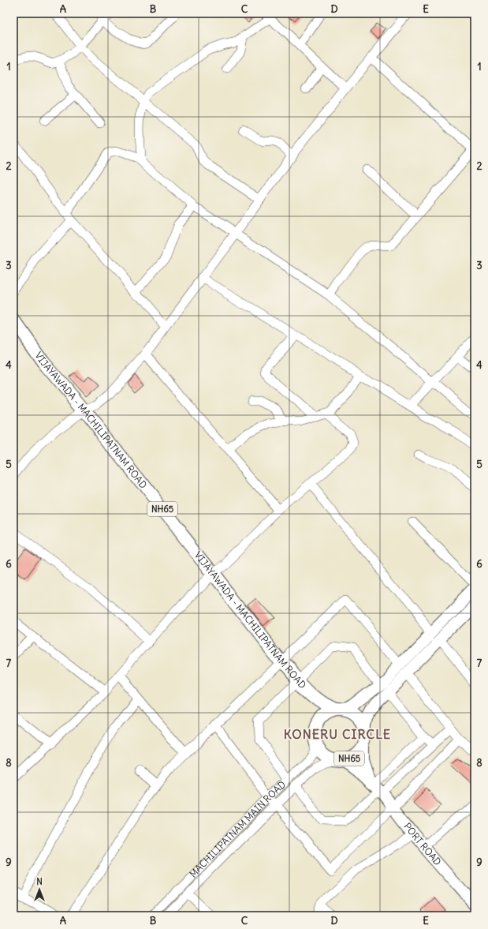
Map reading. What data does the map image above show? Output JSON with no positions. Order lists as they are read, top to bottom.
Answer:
{
  "streets": {
    "highway": ["VIJAYAWADA - MACHILIPATNAM ROAD", "NH65"],
    "main road": ["PORT ROAD"],
    "street": ["MACHILIPATNAM MAIN ROAD"]
  },
  "crossings": [
    ["VIJAYAWADA - MACHILIPATNAM ROAD", "NH65"],
    ["VIJAYAWADA - MACHILIPATNAM ROAD", "MACHILIPATNAM MAIN ROAD"],
    ["VIJAYAWADA - MACHILIPATNAM ROAD", "PORT ROAD"],
    ["NH65", "MACHILIPATNAM MAIN ROAD"],
    ["NH65", "PORT ROAD"],
    ["MACHILIPATNAM MAIN ROAD", "PORT ROAD"]
  ],
  "districts": ["KONERU CIRCLE"],
  "north": "top",
  "grid": {
    "columns": [
      "A",
      "B",
      "C",
      "D",
      "E"
    ],
    "rows": [
      "1",
      "2",
      "3",
      "4",
      "5",
      "6",
      "7",
      "8",
      "9"
    ]
  }
}
